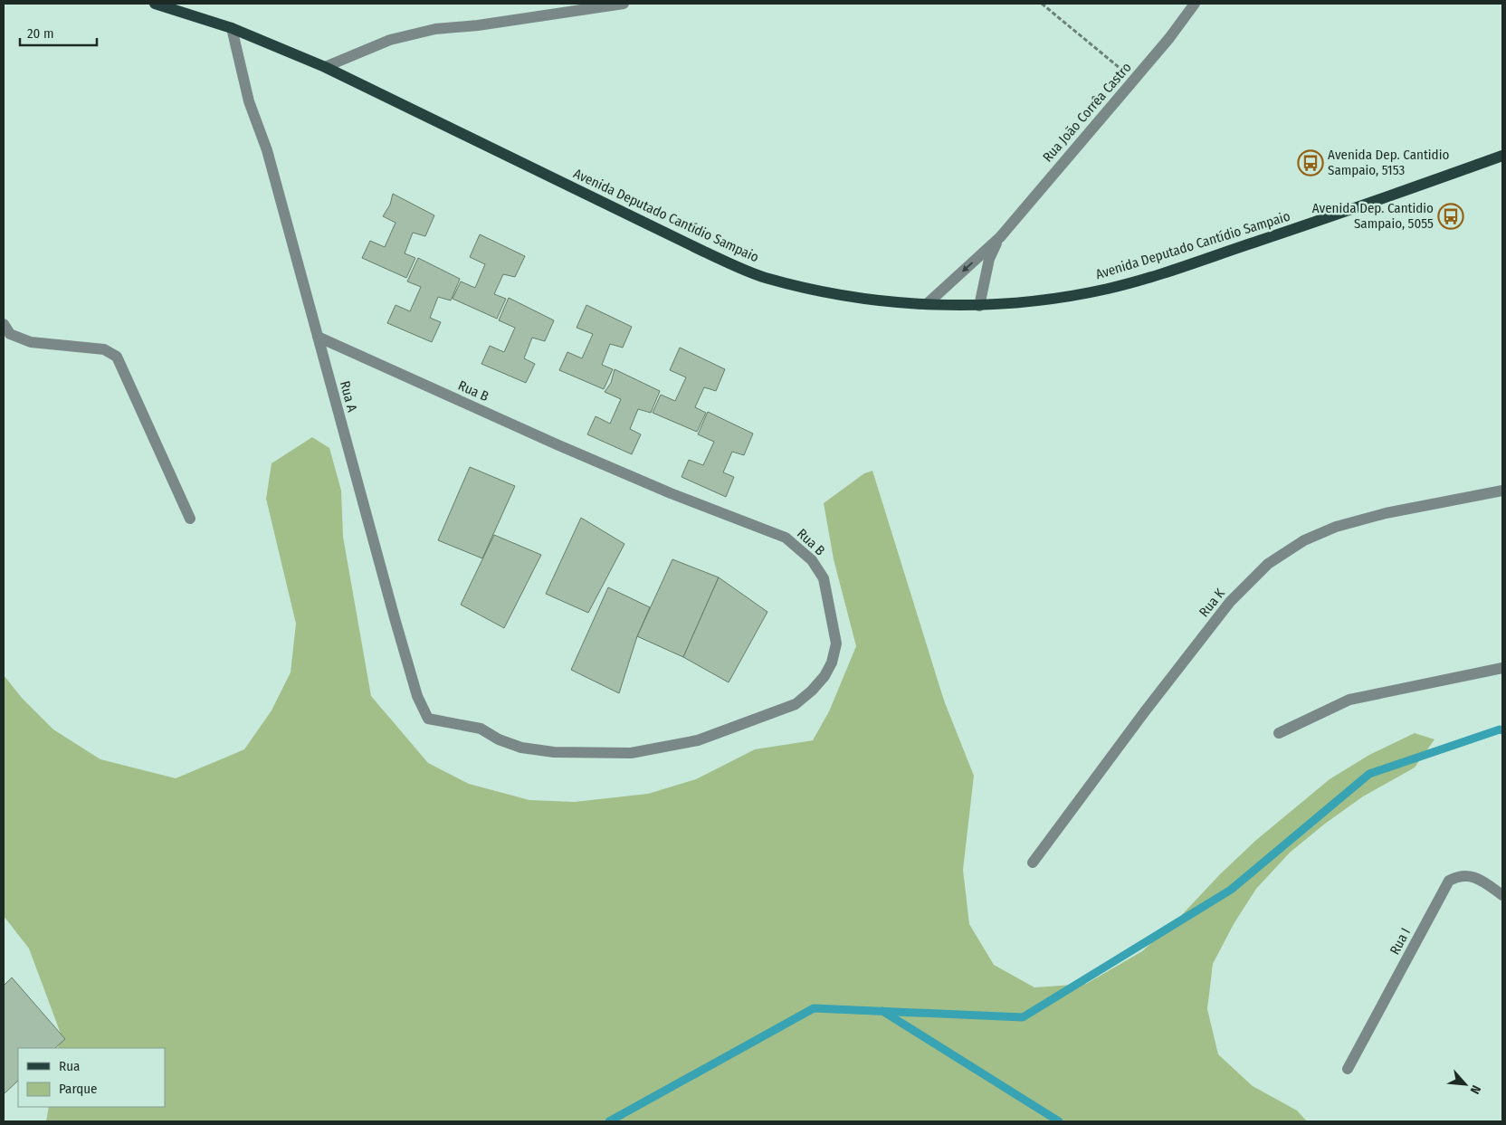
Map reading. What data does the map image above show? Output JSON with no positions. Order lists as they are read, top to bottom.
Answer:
{
  "streets": {
    "main road": ["Avenida Deputado Cantídio Sampaio"],
    "street": [
      "Rua João Corrêa Castro",
      "Rua B",
      "Rua A",
      "Rua K",
      "Rua I"
    ]
  },
  "crossings": [
    ["Rua João Corrêa Castro", "Avenida Deputado Cantídio Sampaio"],
    ["Avenida Deputado Cantídio Sampaio", "Rua A"],
    ["Rua B", "Rua A"]
  ],
  "places": {
    "bus stop": ["Avenida Dep. Cantidio Sampaio, 5153", "Avenida Dep. Cantidio Sampaio, 5055"]
  },
  "legend": ["Rua", "Parque"],
  "scale_bar": "20 m",
  "north": "bottom right"
}
